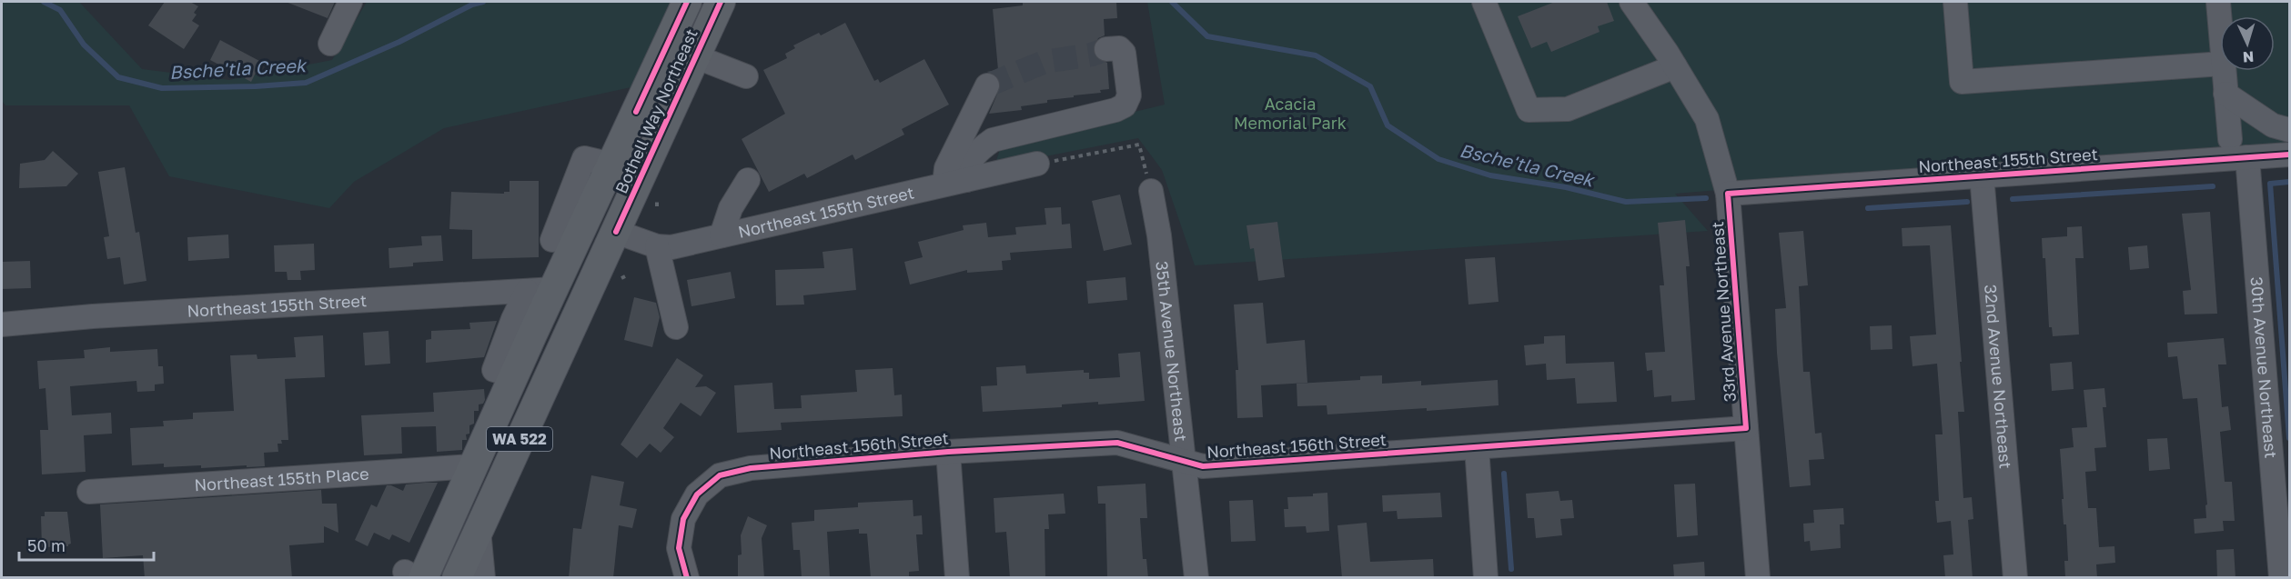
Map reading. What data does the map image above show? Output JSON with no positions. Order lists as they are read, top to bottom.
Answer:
{
  "streets": {
    "main road": ["Bothell Way Northeast", "WA 522"],
    "street": [
      "Northeast 155th Street",
      "33rd Avenue Northeast",
      "35th Avenue Northeast",
      "30th Avenue Northeast",
      "32nd Avenue Northeast",
      "Northeast 156th Street",
      "Northeast 155th Place"
    ]
  },
  "crossings": [
    ["Bothell Way Northeast", "Northeast 155th Street"],
    ["Bothell Way Northeast", "Northeast 155th Place"],
    ["Northeast 155th Street", "33rd Avenue Northeast"],
    ["Northeast 155th Street", "30th Avenue Northeast"],
    ["Northeast 155th Street", "32nd Avenue Northeast"],
    ["33rd Avenue Northeast", "Northeast 156th Street"],
    ["35th Avenue Northeast", "Northeast 156th Street"]
  ],
  "water": ["Bsche'tla Creek"],
  "parks": ["Acacia Memorial Park"],
  "scale_bar": "50 m",
  "north": "bottom"
}
